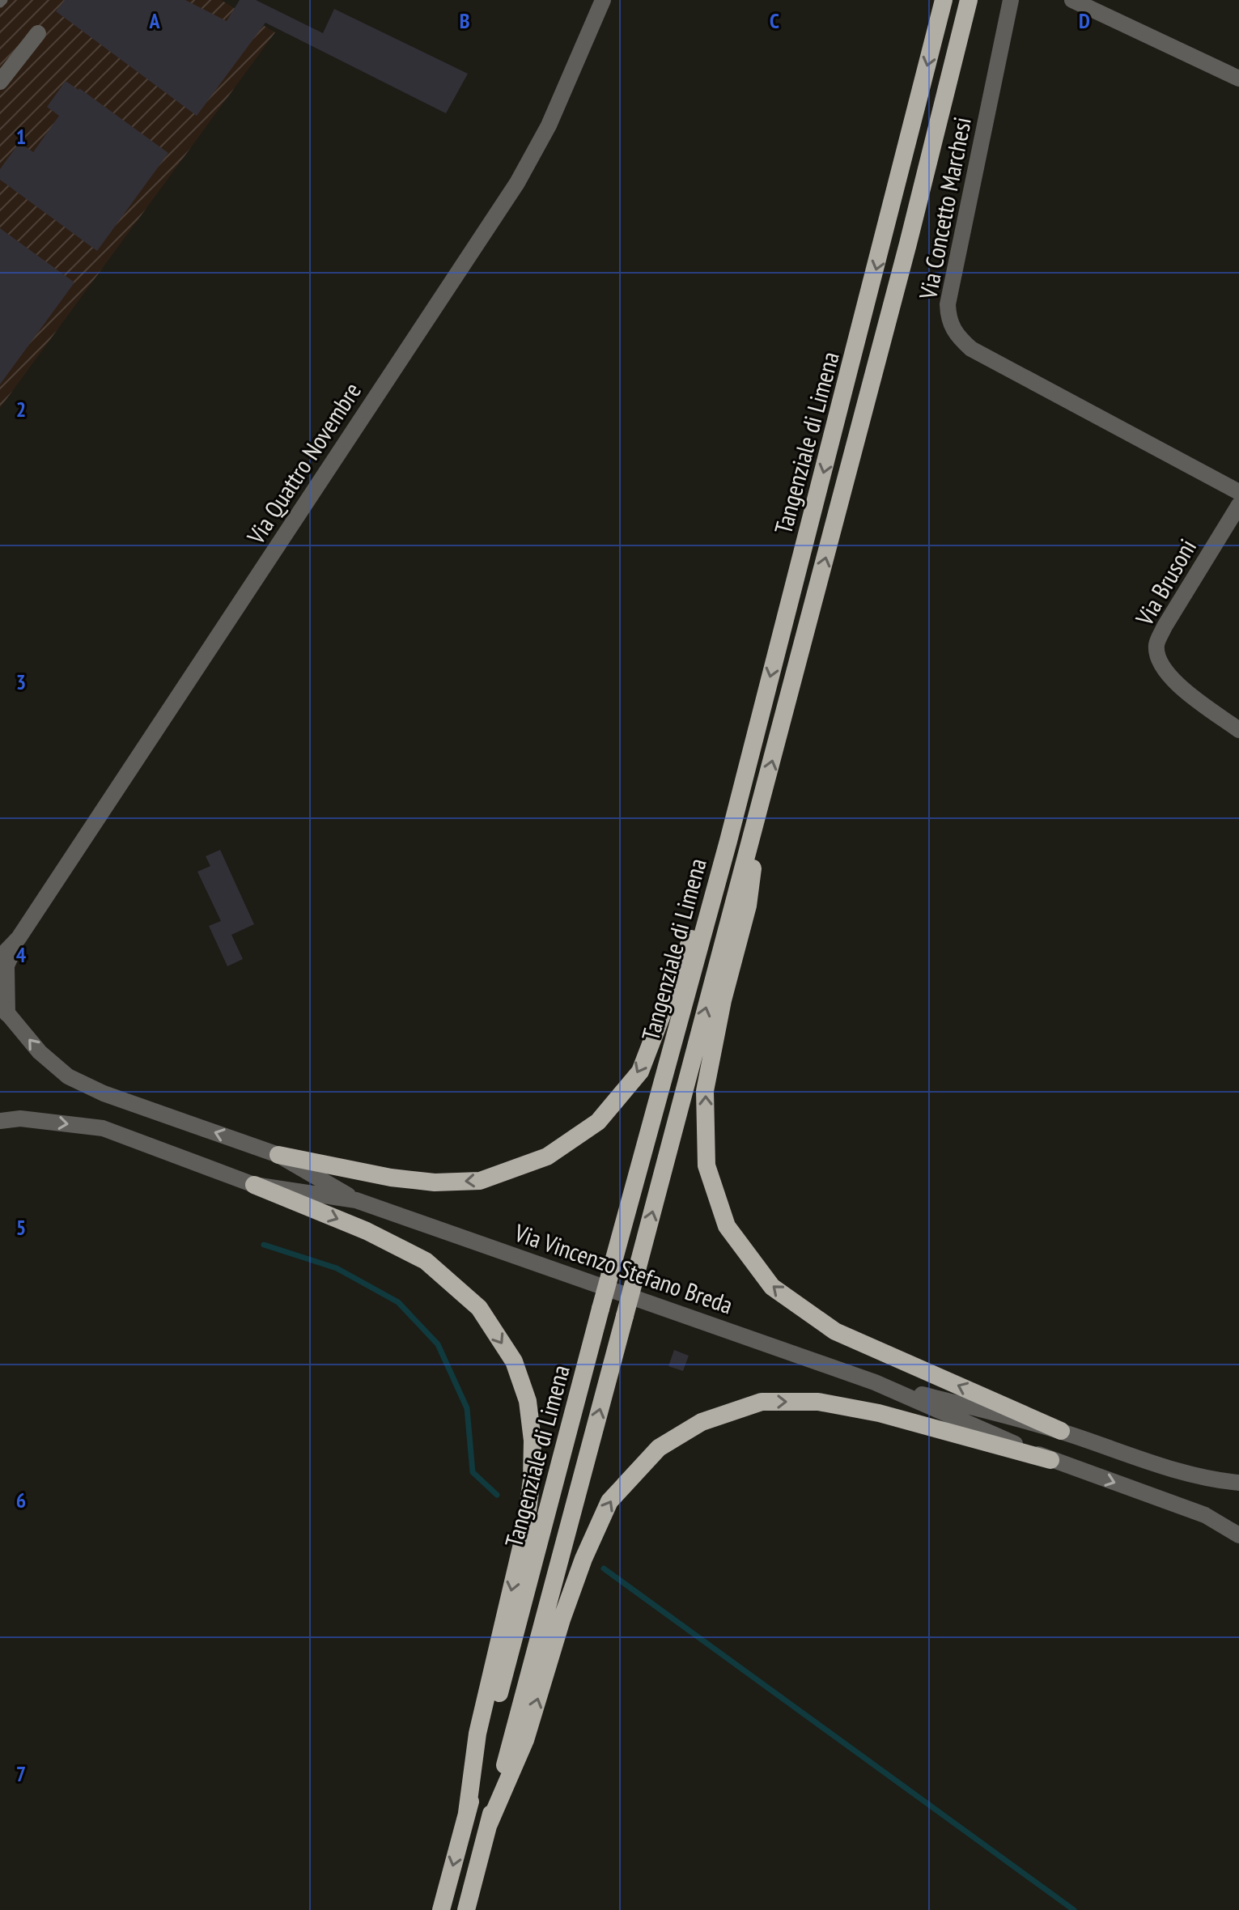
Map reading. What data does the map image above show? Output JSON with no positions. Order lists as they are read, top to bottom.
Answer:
{
  "streets": {
    "highway": ["Tangenziale di Limena"],
    "street": [
      "Via Concetto Marchesi",
      "Via Quattro Novembre",
      "Via Brusoni",
      "Via Vincenzo Stefano Breda"
    ]
  },
  "crossings": [
    ["Via Quattro Novembre", "Via Vincenzo Stefano Breda"]
  ],
  "grid": {
    "columns": [
      "A",
      "B",
      "C",
      "D"
    ],
    "rows": [
      "1",
      "2",
      "3",
      "4",
      "5",
      "6",
      "7"
    ]
  }
}
